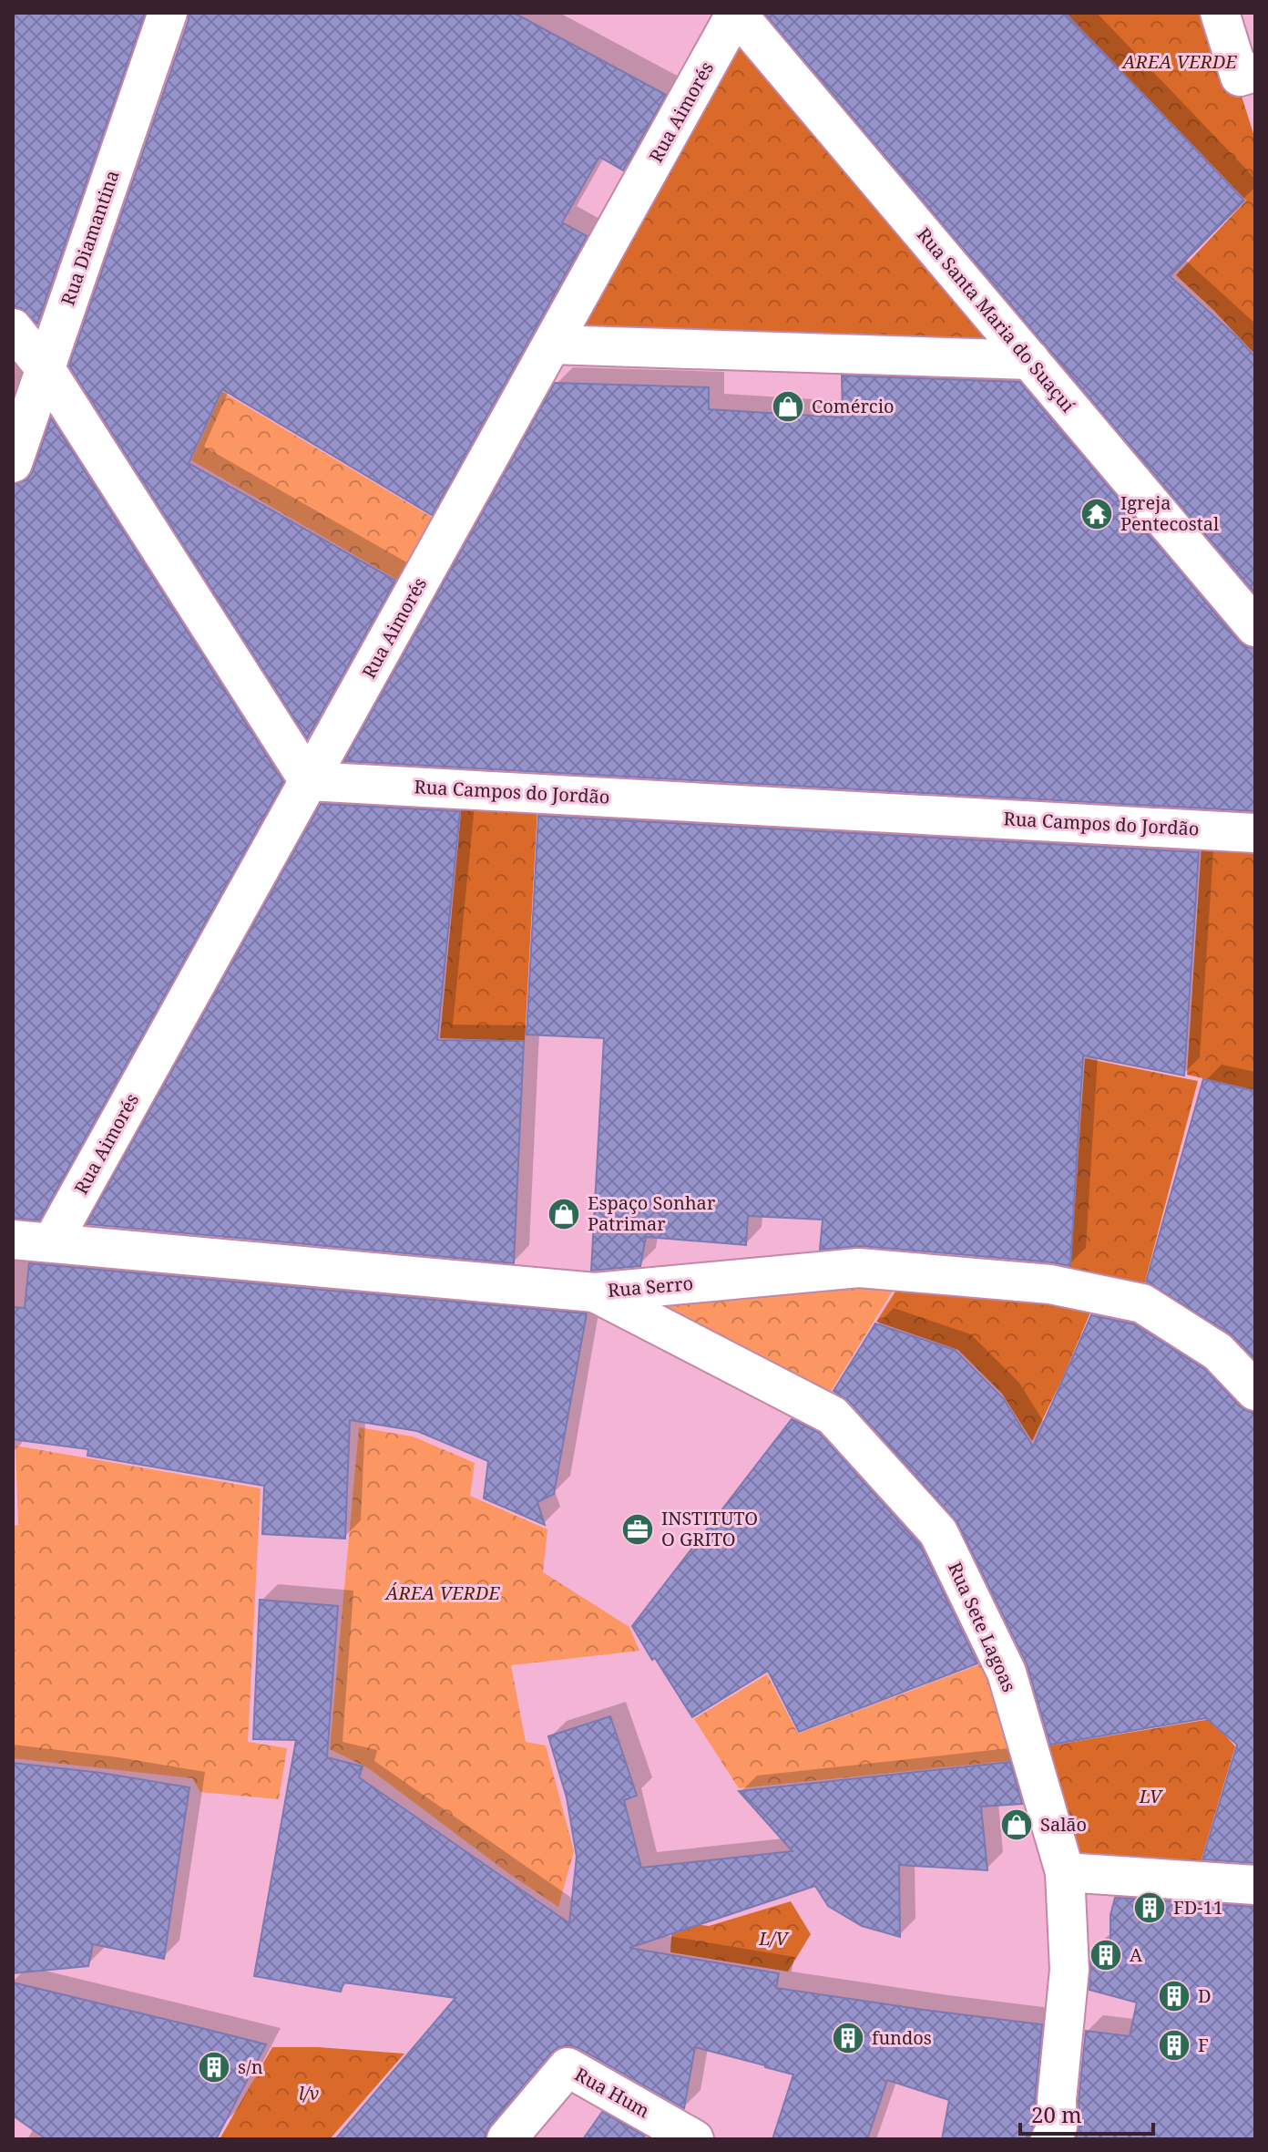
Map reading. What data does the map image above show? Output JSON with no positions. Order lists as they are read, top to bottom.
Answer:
{
  "streets": {
    "street": [
      "Rua Aimorés",
      "Rua Diamantina",
      "Rua Santa Maria do Suaçuí",
      "Rua Campos do Jordão",
      "Rua Serro",
      "Rua Sete Lagoas",
      "Rua Hum"
    ]
  },
  "crossings": [
    ["Rua Aimorés", "Rua Santa Maria do Suaçuí"],
    ["Rua Aimorés", "Rua Campos do Jordão"],
    ["Rua Aimorés", "Rua Serro"],
    ["Rua Serro", "Rua Sete Lagoas"]
  ],
  "parks": [
    "AREA VERDE",
    "ÁREA VERDE",
    "LV",
    "L/V",
    "l/v"
  ],
  "places": {
    "shop": ["Comércio", "Espaço Sonhar Patrimar", "Salão"],
    "temple": ["Igreja Pentecostal"],
    "office": ["INSTITUTO O GRITO"],
    "building": [
      "FD-11",
      "A",
      "D",
      "fundos",
      "F",
      "s/n"
    ]
  },
  "scale_bar": "20 m"
}
